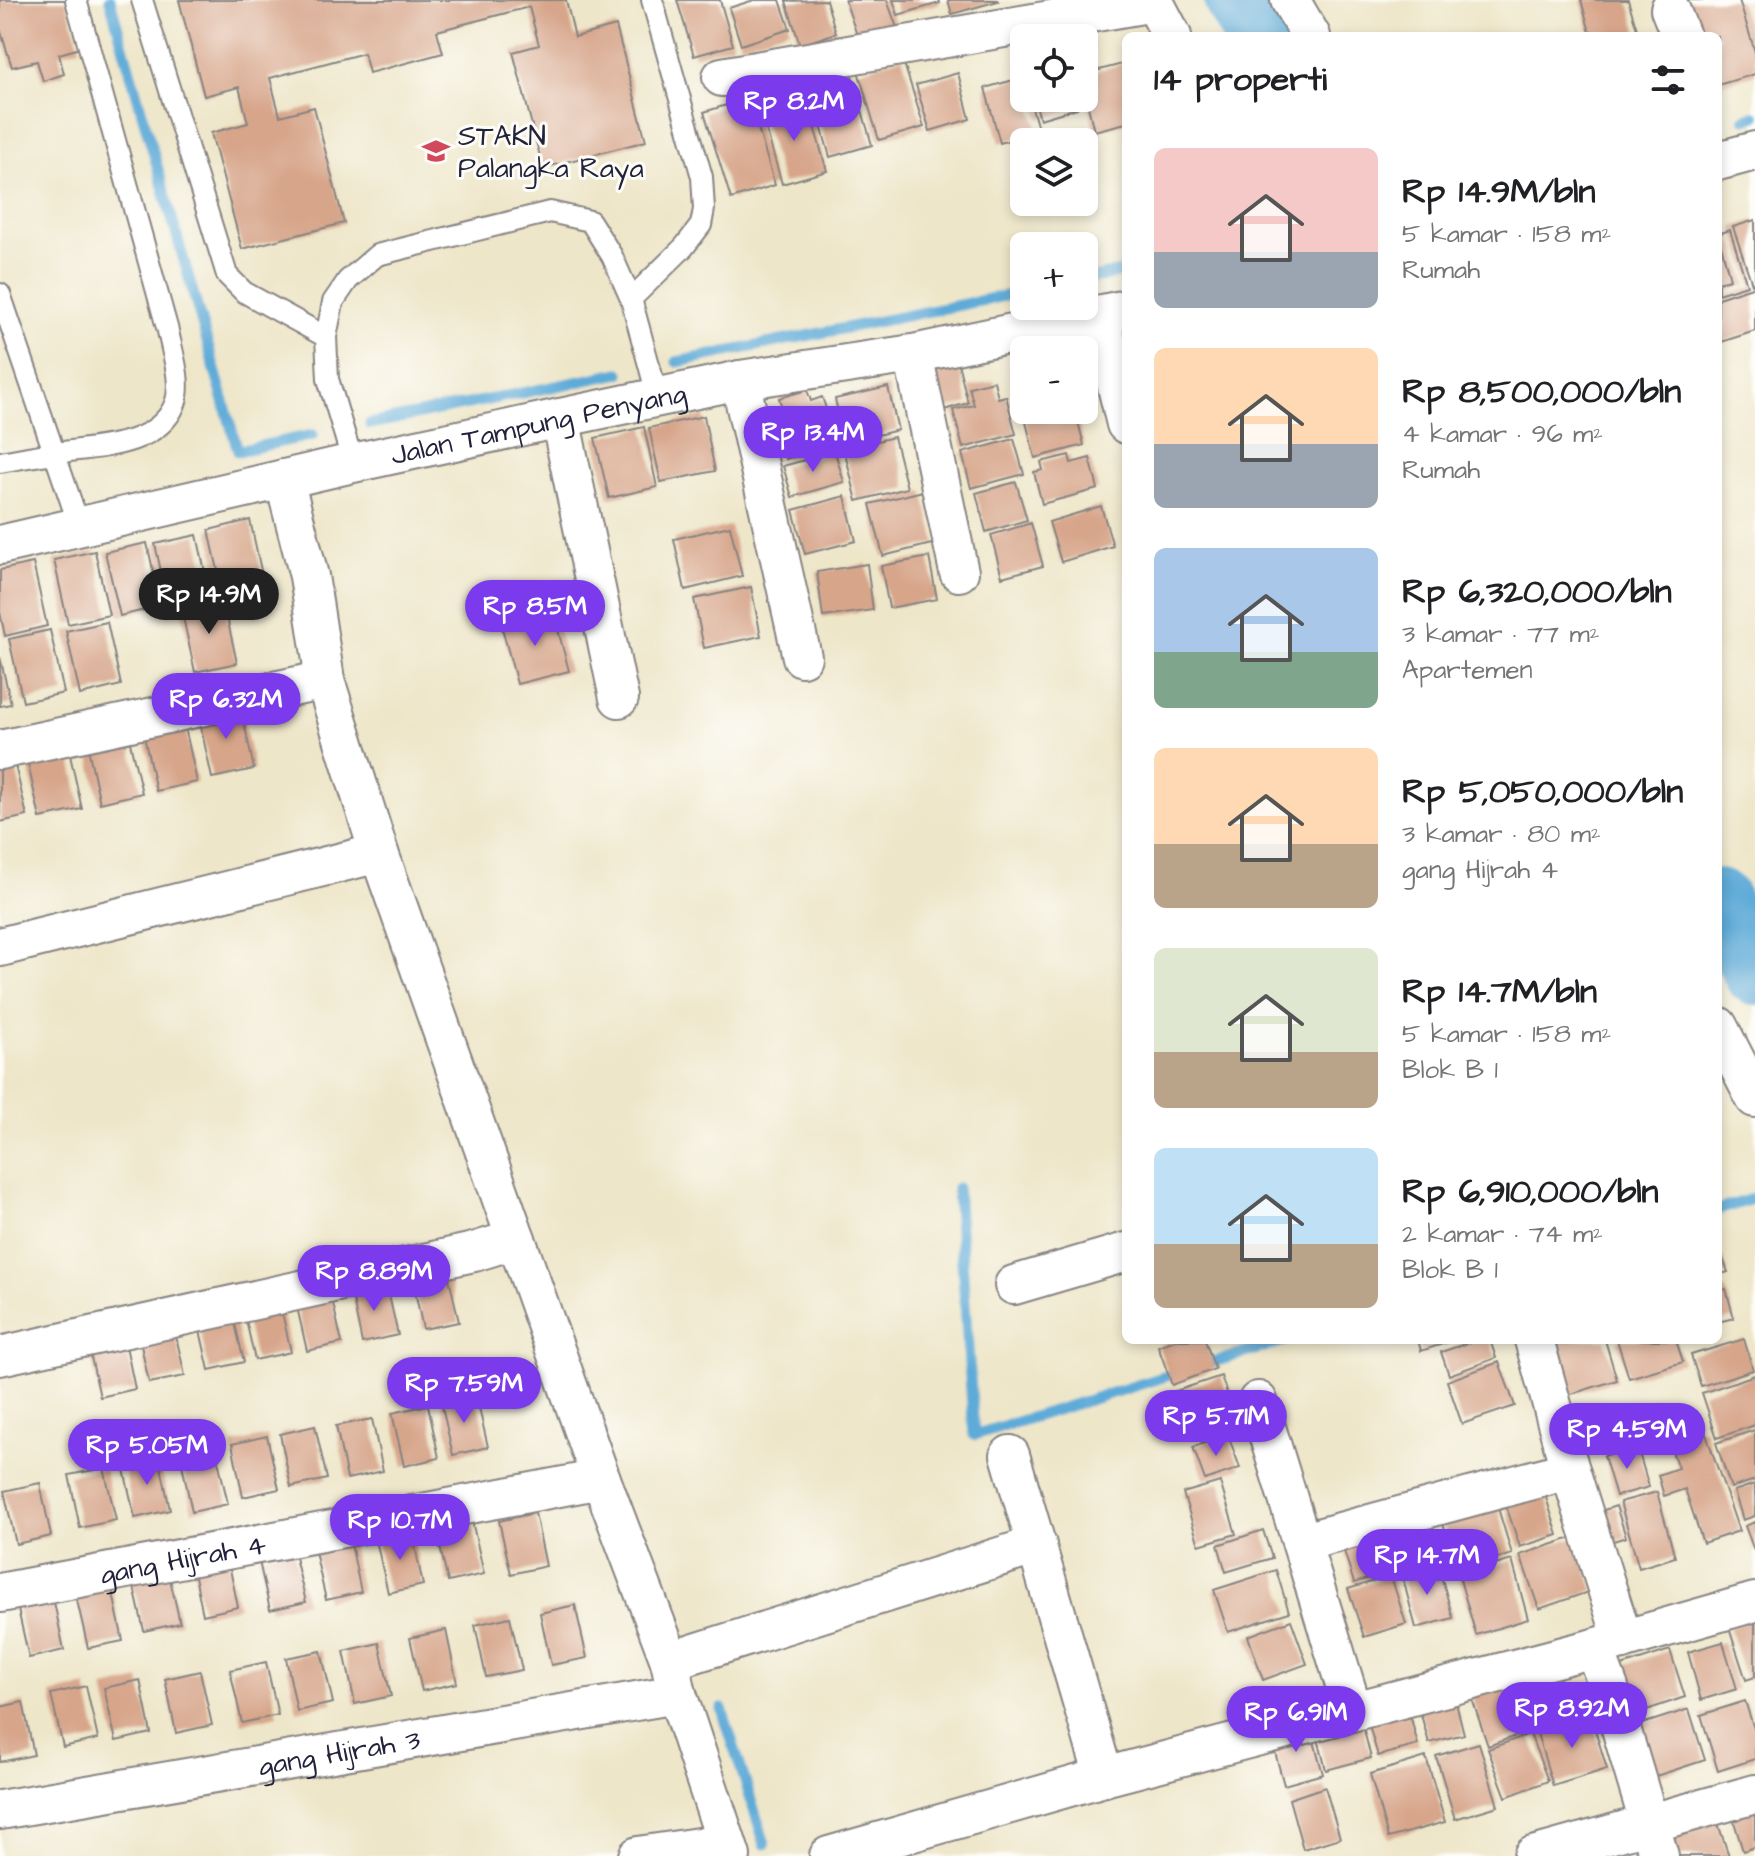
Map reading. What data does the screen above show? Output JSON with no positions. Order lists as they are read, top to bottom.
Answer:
{
  "streets": {
    "street": ["Jalan Tampung Penyang", "gang Hijrah 4", "gang Hijrah 3"]
  },
  "places": {
    "school or university": ["STAKN Palangka Raya"]
  },
  "page": {
    "map_buttons": ["+", "−"],
    "heading": "14 properti",
    "price": [
      "Rp 8.2M",
      "Rp 13.4M",
      "Rp 14.9M",
      "Rp 8.5M",
      "Rp 6.32M",
      "Rp 8.89M",
      "Rp 7.59M",
      "Rp 5.71M",
      "Rp 4.59M",
      "Rp 5.05M",
      "Rp 10.7M",
      "Rp 14.7M",
      "Rp 8.92M",
      "Rp 6.91M"
    ],
    "list": [
      {
        "name": "Rp 14.9M/bln",
        "note": "5 kamar · 158 m² · Rumah"
      },
      {
        "name": "Rp 8,500,000/bln",
        "note": "4 kamar · 96 m² · Rumah"
      },
      {
        "name": "Rp 6,320,000/bln",
        "note": "3 kamar · 77 m² · Apartemen"
      },
      {
        "name": "Rp 5,050,000/bln",
        "note": "3 kamar · 80 m² · gang Hijrah 4"
      },
      {
        "name": "Rp 14.7M/bln",
        "note": "5 kamar · 158 m² · Blok B 1"
      },
      {
        "name": "Rp 6,910,000/bln",
        "note": "2 kamar · 74 m² · Blok B 1"
      }
    ]
  }
}
